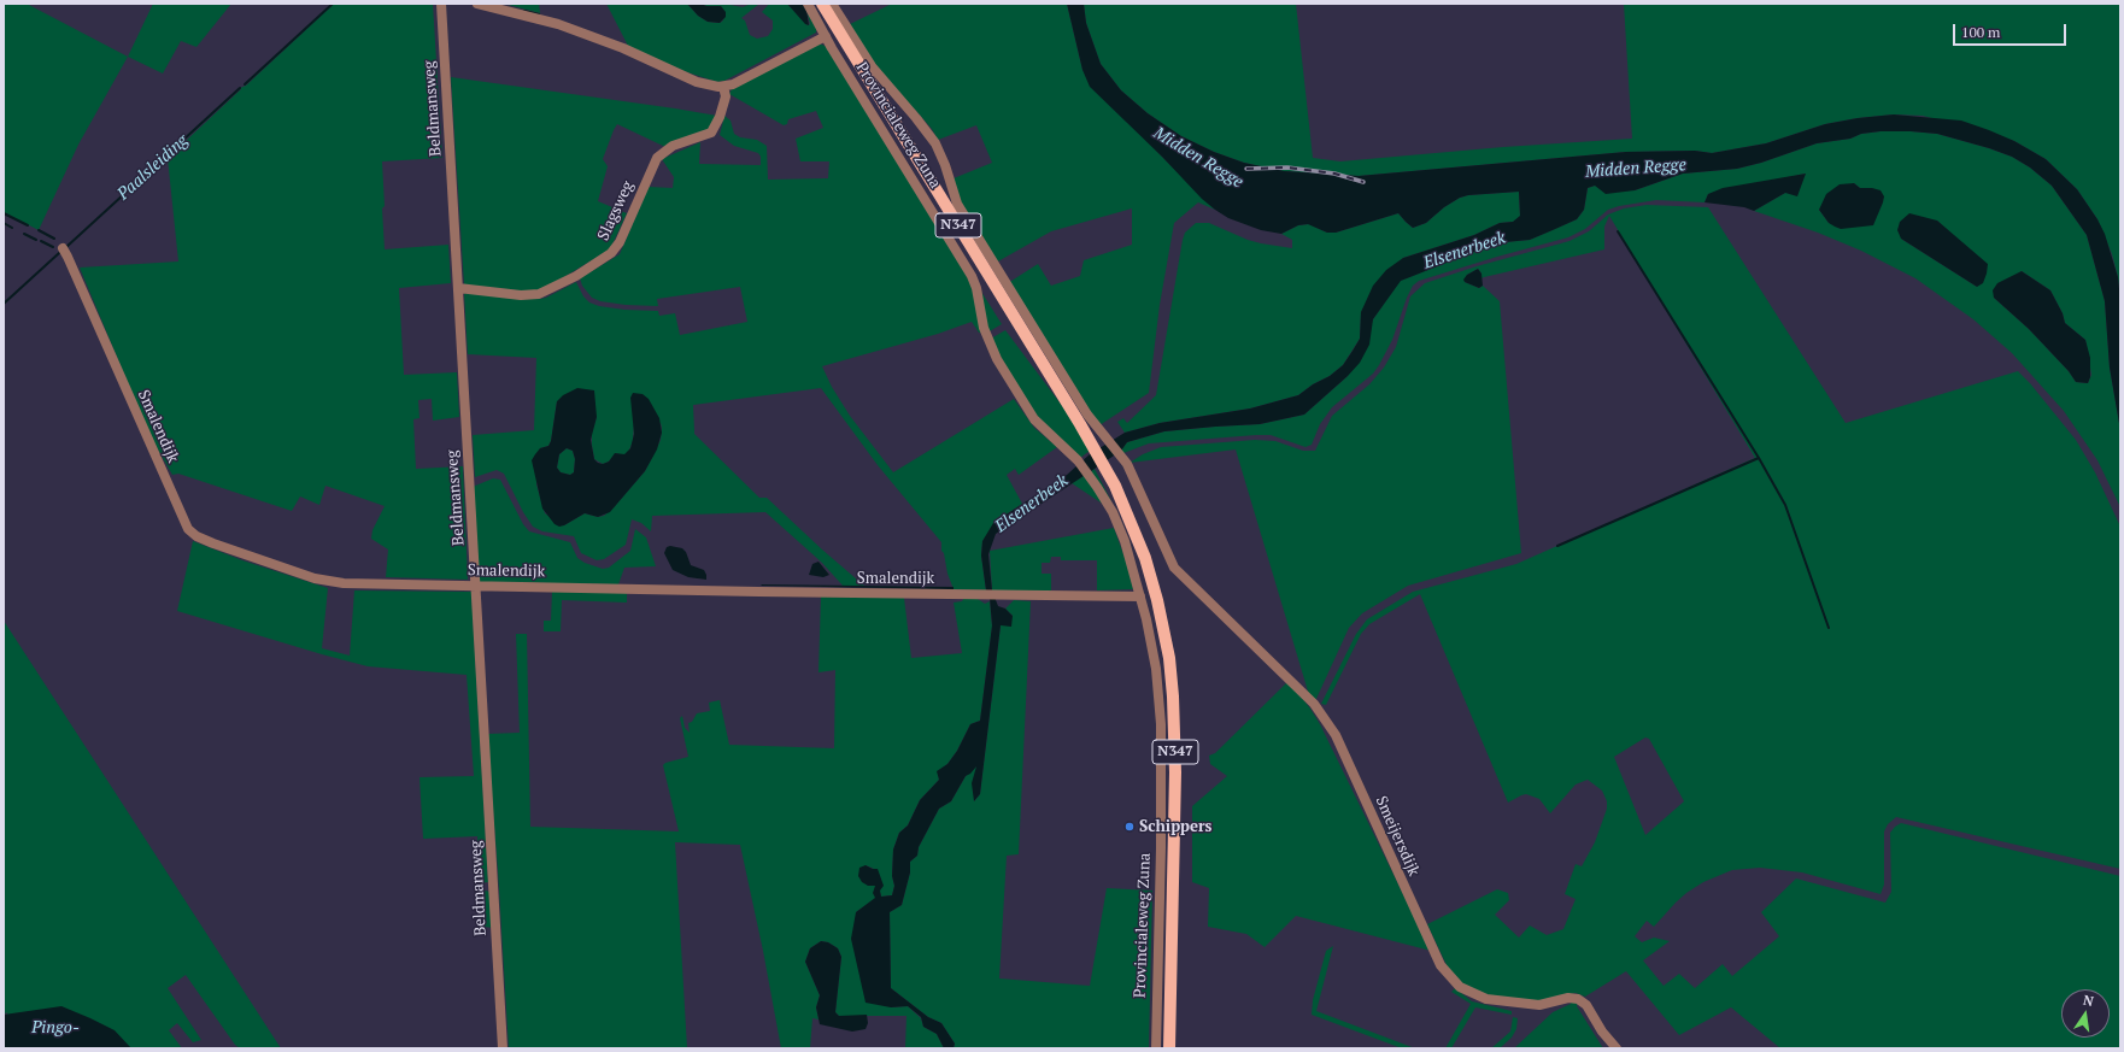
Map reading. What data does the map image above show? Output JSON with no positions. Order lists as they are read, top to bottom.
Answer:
{
  "streets": {
    "main road": ["Provincialeweg Zuna", "N347"],
    "street": [
      "Beldmansweg",
      "Slagsweg",
      "Smalendijk",
      "Smeijersdijk"
    ]
  },
  "crossings": [
    ["Beldmansweg", "Slagsweg"],
    ["Beldmansweg", "Smalendijk"],
    ["Provincialeweg Zuna", "Smalendijk"],
    ["Provincialeweg Zuna", "Smeijersdijk"]
  ],
  "water": [
    "Midden Regge",
    "Paalsleiding",
    "Elsenerbeek",
    "Pingo-"
  ],
  "places": ["Schippers"],
  "scale_bar": "100 m",
  "north": "top"
}
